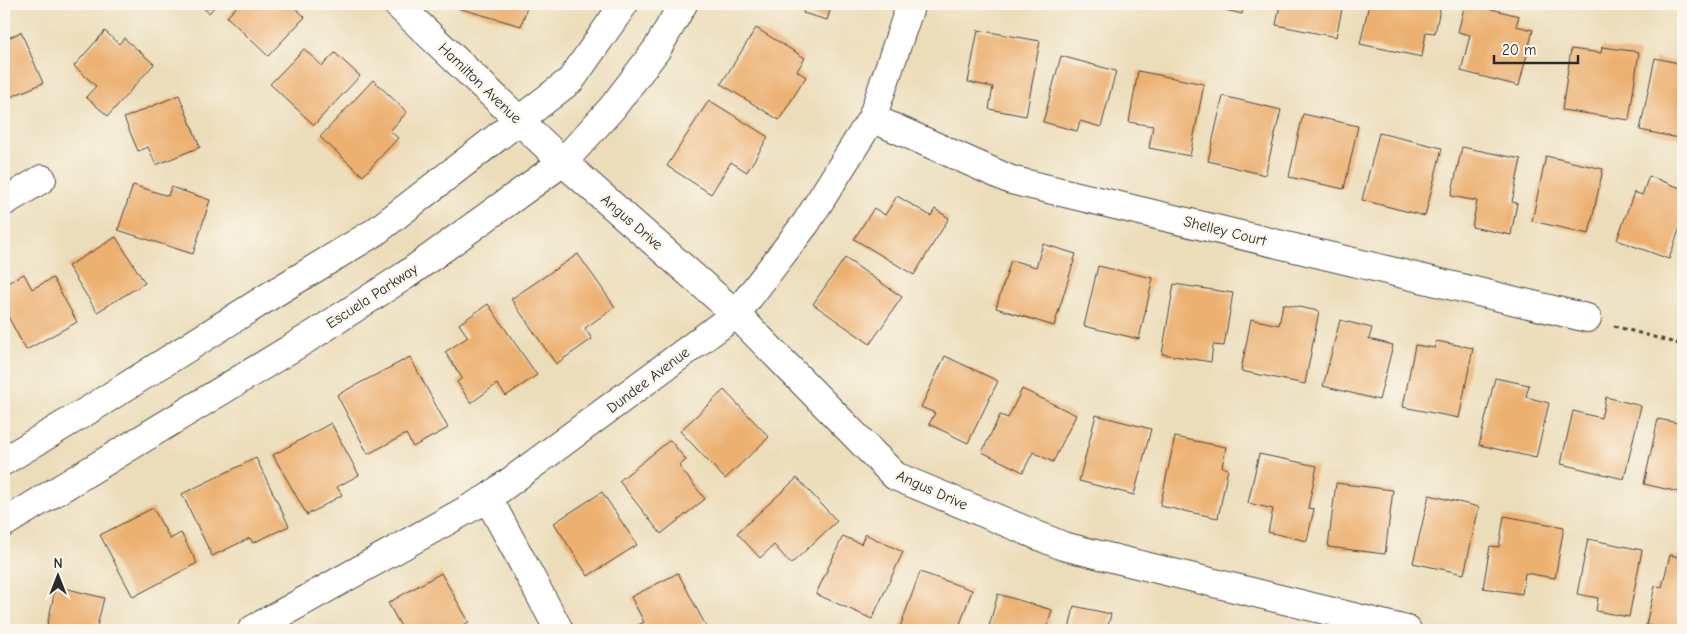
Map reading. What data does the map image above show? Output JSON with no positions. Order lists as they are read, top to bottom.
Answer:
{
  "streets": {
    "street": [
      "Hamilton Avenue",
      "Angus Drive",
      "Shelley Court",
      "Escuela Parkway",
      "Dundee Avenue"
    ]
  },
  "crossings": [
    ["Hamilton Avenue", "Angus Drive"],
    ["Hamilton Avenue", "Escuela Parkway"],
    ["Angus Drive", "Escuela Parkway"],
    ["Angus Drive", "Dundee Avenue"],
    ["Shelley Court", "Dundee Avenue"]
  ],
  "scale_bar": "20 m",
  "north": "top"
}
